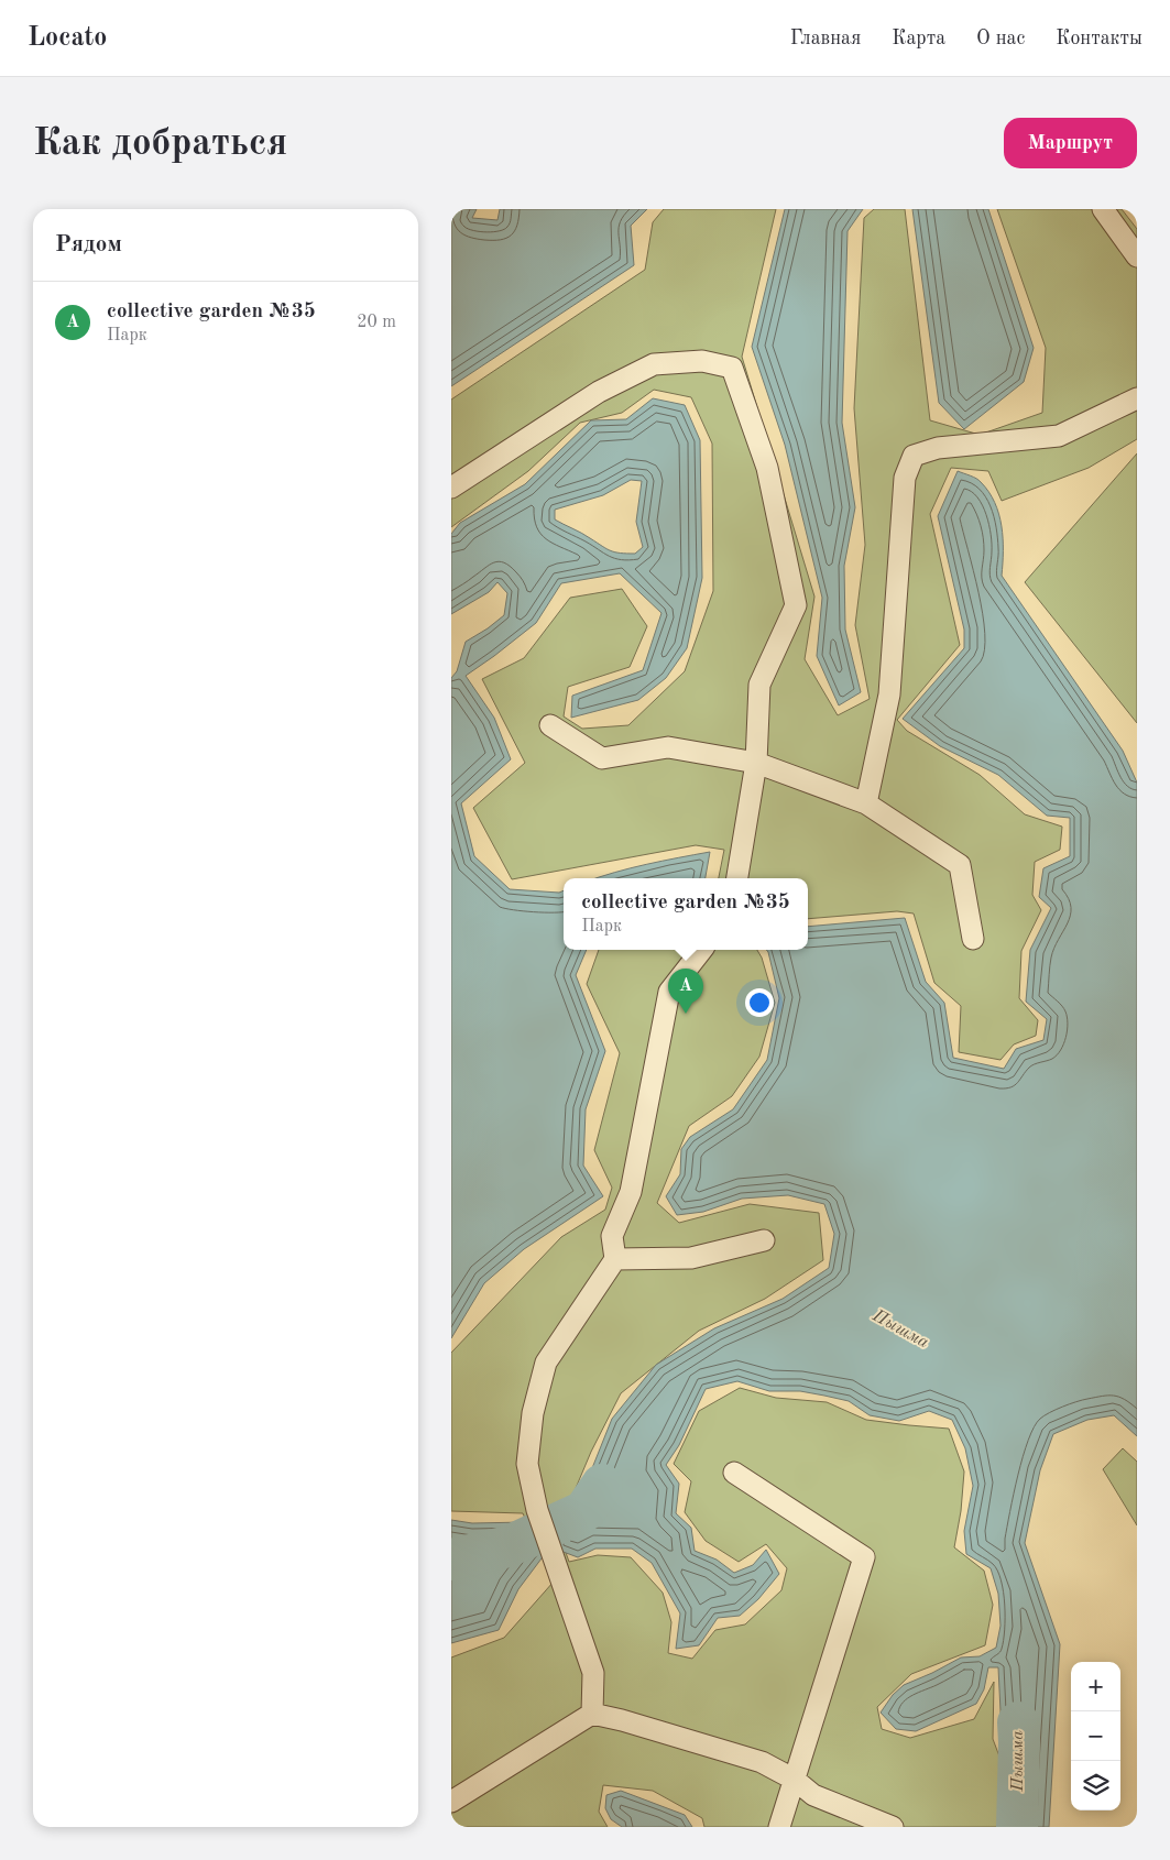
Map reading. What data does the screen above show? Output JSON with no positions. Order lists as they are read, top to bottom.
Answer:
{
  "water": ["Пышма"],
  "page": {
    "header": "Locato",
    "nav": [
      "Главная",
      "Карта",
      "О нас",
      "Контакты"
    ],
    "buttons": "Маршрут",
    "title": "Как добраться",
    "heading": "Рядом",
    "list": [
      {
        "mark": "A",
        "name": "collective garden №35",
        "note": "Парк",
        "value": "20 m"
      }
    ],
    "popup": ["collective garden №35", "Парк"],
    "pins": "A",
    "map_buttons": ["+", "−"]
  }
}
